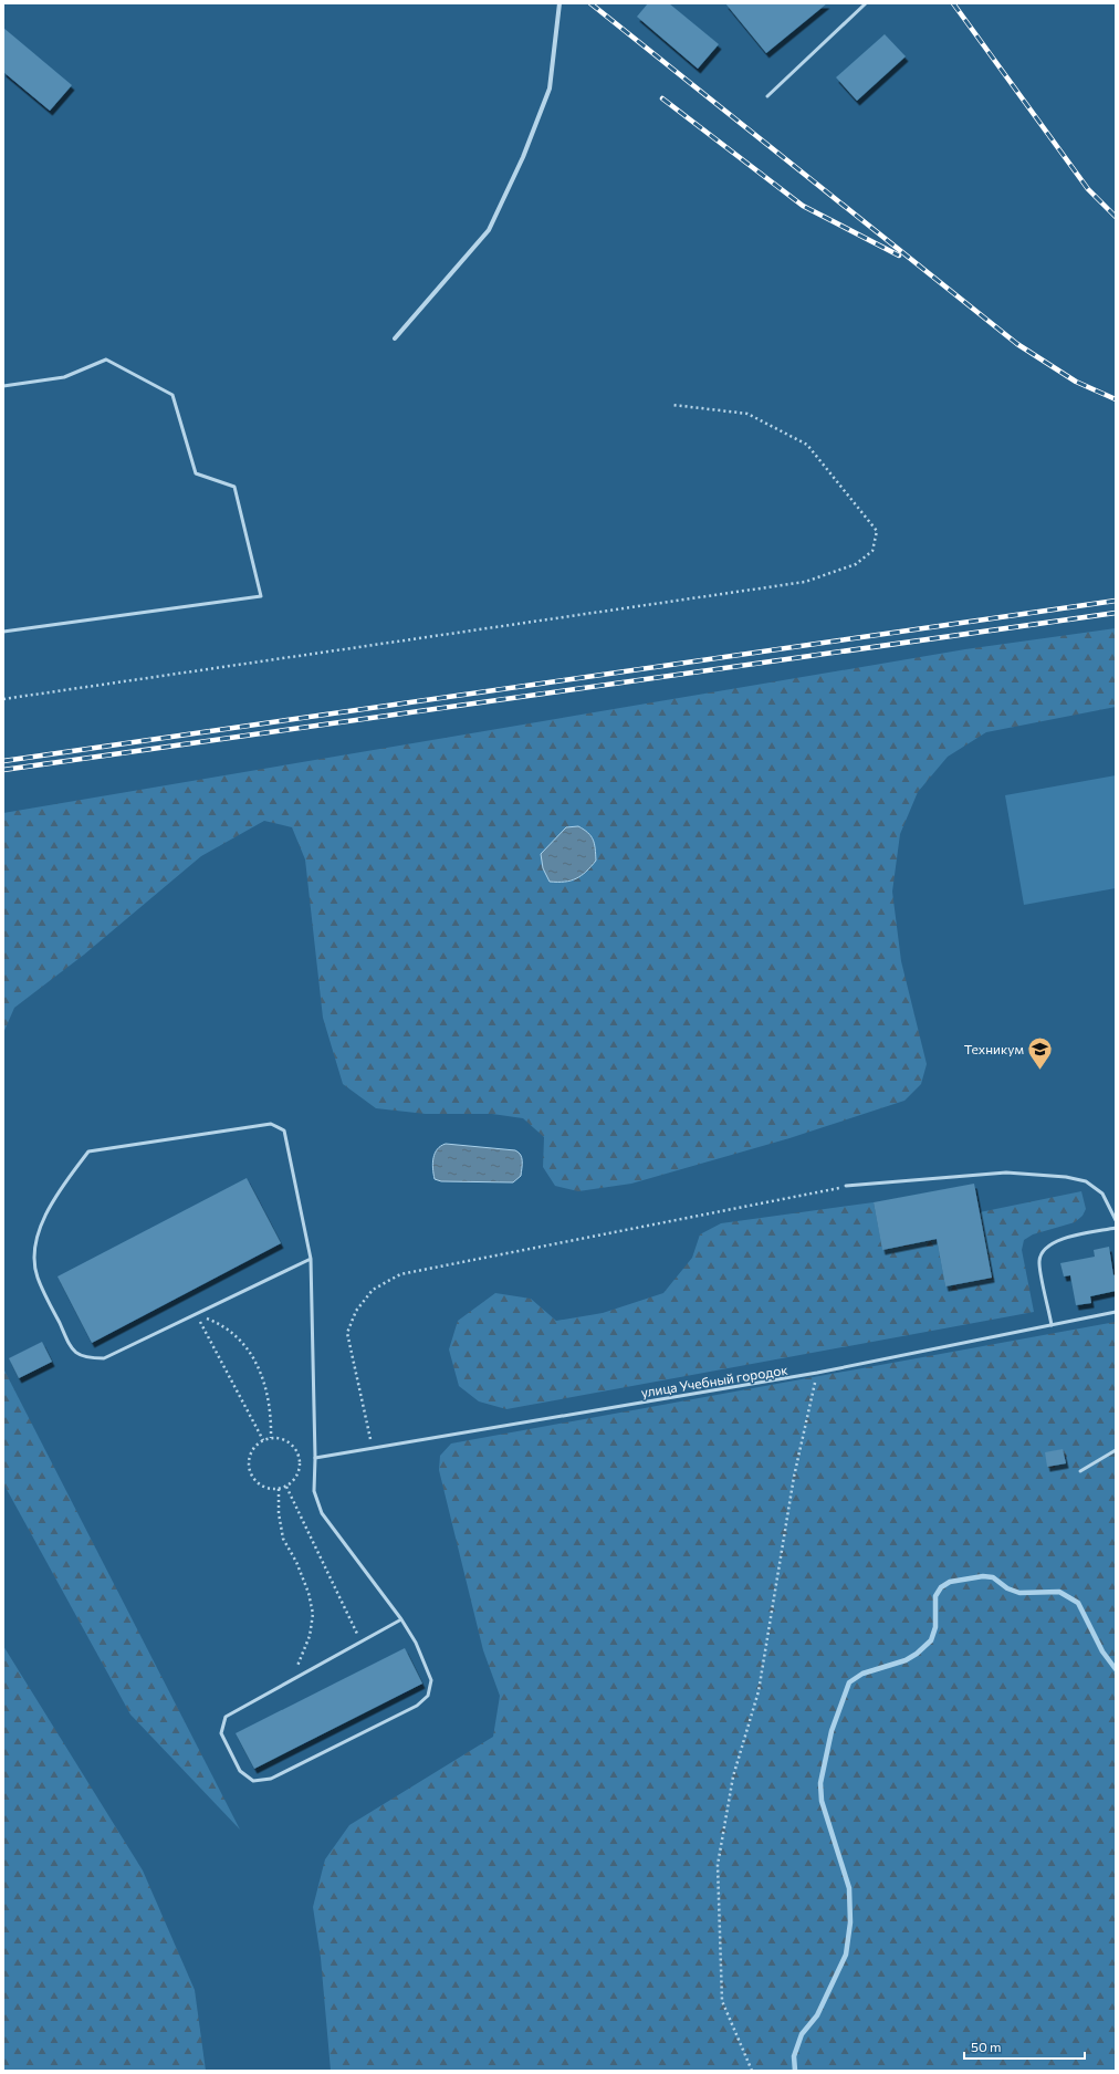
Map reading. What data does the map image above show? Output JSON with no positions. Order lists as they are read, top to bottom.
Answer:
{
  "streets": {
    "lane": ["улица Учебный городок"]
  },
  "places": {
    "school or university": ["Техникум"]
  },
  "scale_bar": "50 m"
}
